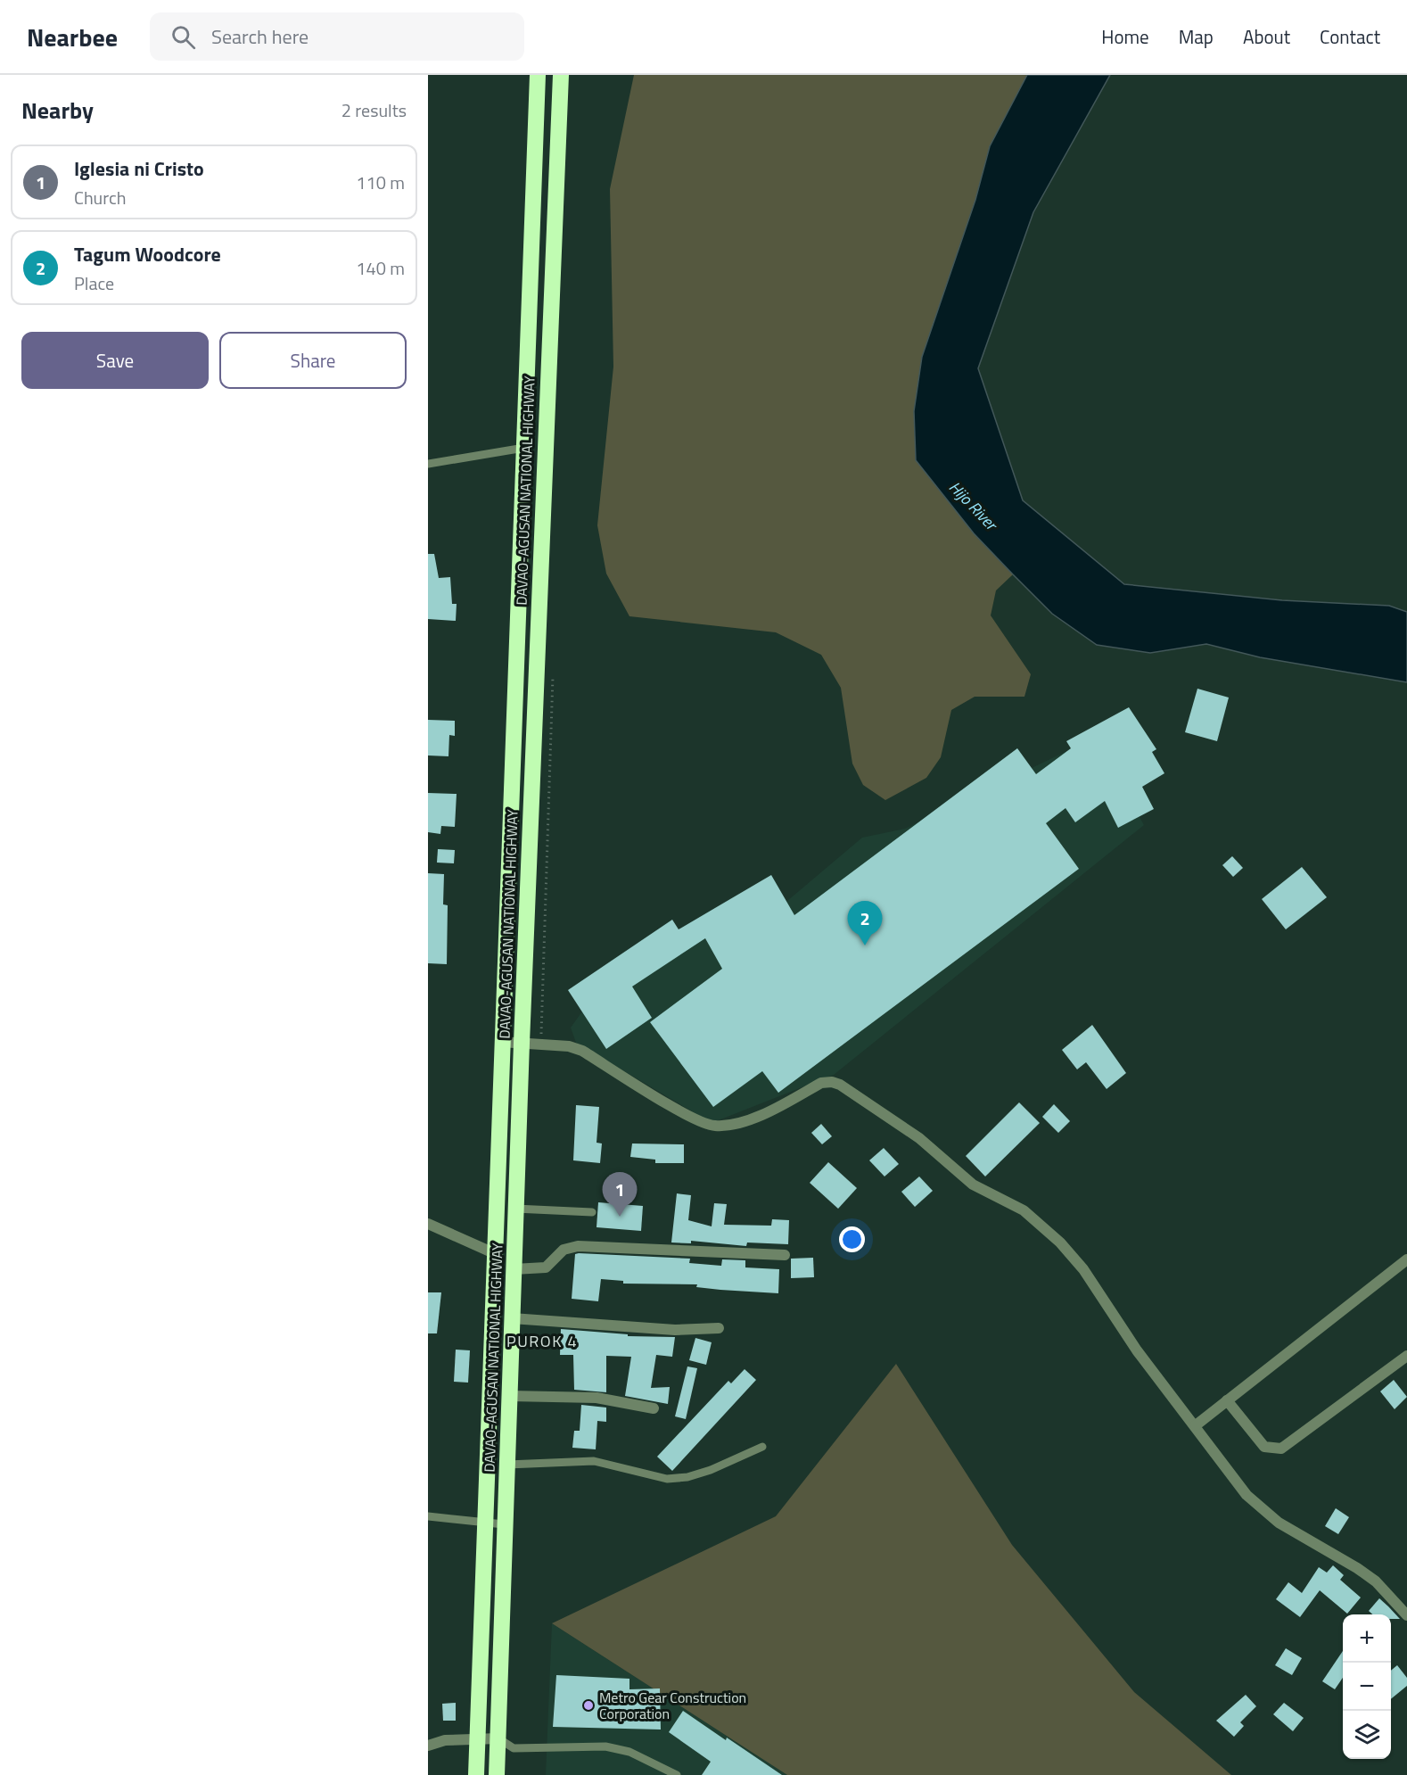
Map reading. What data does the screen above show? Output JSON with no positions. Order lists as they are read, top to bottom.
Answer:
{
  "streets": {
    "highway": ["DAVAO-AGUSAN NATIONAL HIGHWAY"]
  },
  "districts": ["PUROK 4"],
  "water": ["Hijo River"],
  "places": ["Metro Gear Construction Corporation"],
  "page": {
    "header": "Nearbee",
    "search": "Search here",
    "nav": [
      "Home",
      "Map",
      "About",
      "Contact"
    ],
    "heading": ["Nearby", "2 results"],
    "list": [
      {
        "mark": "1",
        "name": "Iglesia ni Cristo",
        "note": "Church",
        "value": "110 m"
      },
      {
        "mark": "2",
        "name": "Tagum Woodcore",
        "note": "Place",
        "value": "140 m"
      }
    ],
    "buttons": ["Save", "Share"],
    "pins": ["2", "1"],
    "map_buttons": ["+", "−"]
  }
}
